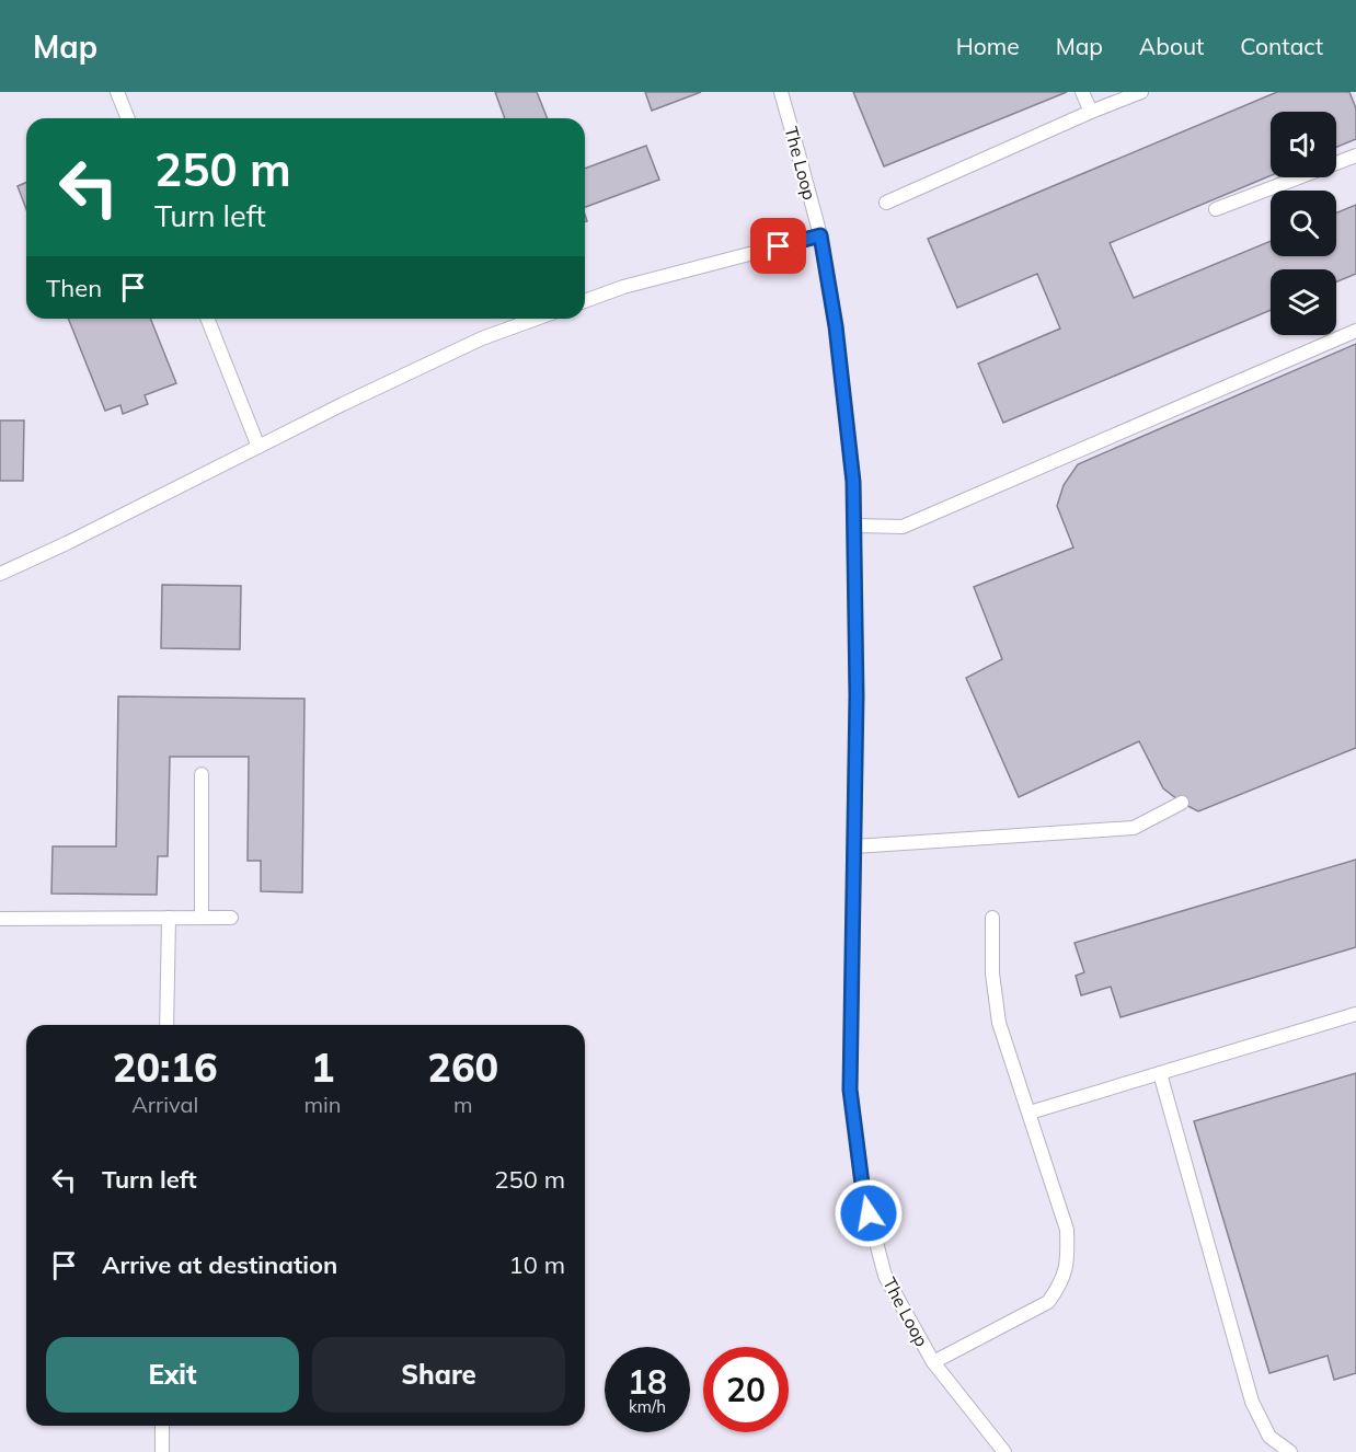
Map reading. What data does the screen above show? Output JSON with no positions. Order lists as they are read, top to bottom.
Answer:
{
  "streets": {
    "lane": ["The Loop"]
  },
  "page": {
    "header": "Map",
    "nav": [
      "Home",
      "Map",
      "About",
      "Contact"
    ],
    "turn": ["250 m", "Turn left"],
    "then": "Then",
    "eta": [
      "20:16",
      "Arrival",
      "1",
      "min",
      "260",
      "m"
    ],
    "list": [
      {
        "name": "Turn left",
        "value": "250 m"
      },
      {
        "name": "Arrive at destination",
        "value": "10 m"
      }
    ],
    "buttons": ["Exit", "Share"],
    "speed": "18 km/h",
    "limit": "20"
  }
}
